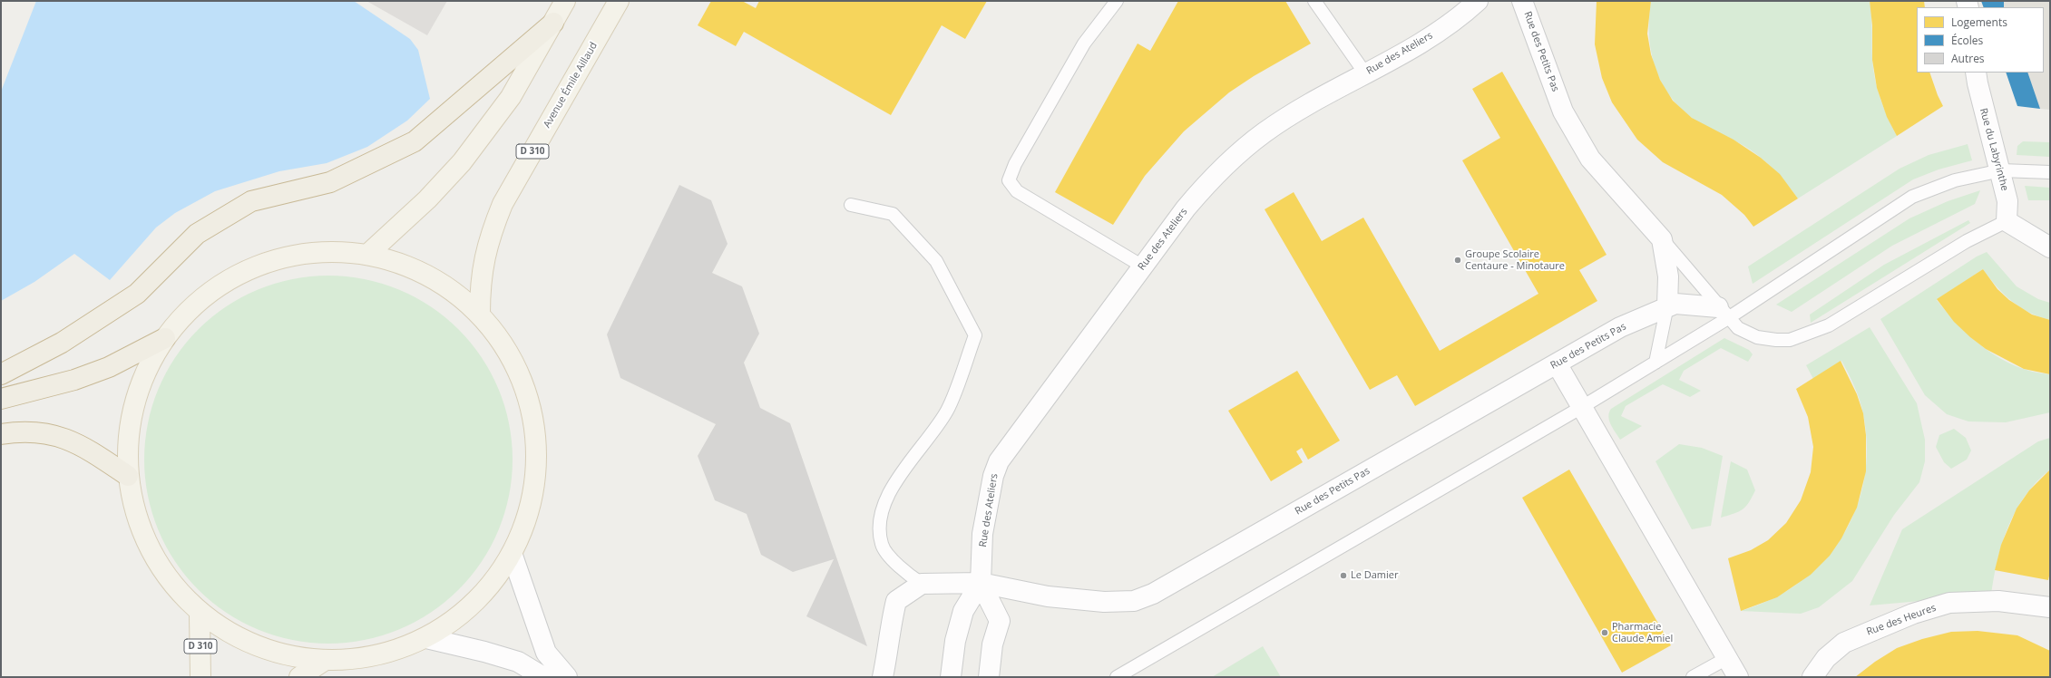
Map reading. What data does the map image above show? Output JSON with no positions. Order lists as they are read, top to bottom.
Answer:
{
  "streets": {
    "main road": ["Avenue Émile Aillaud", "D 310"],
    "street": [
      "Rue des Petits Pas",
      "Rue des Ateliers",
      "Rue du Labyrinthe",
      "Rue des Heures"
    ]
  },
  "crossings": [
    ["Rue des Petits Pas", "Rue des Ateliers"]
  ],
  "places": ["Groupe Scolaire Centaure - Minotaure", "Le Damier", "Pharmacie Claude Amiel"],
  "legend": ["Logements", "Écoles", "Autres"]
}
